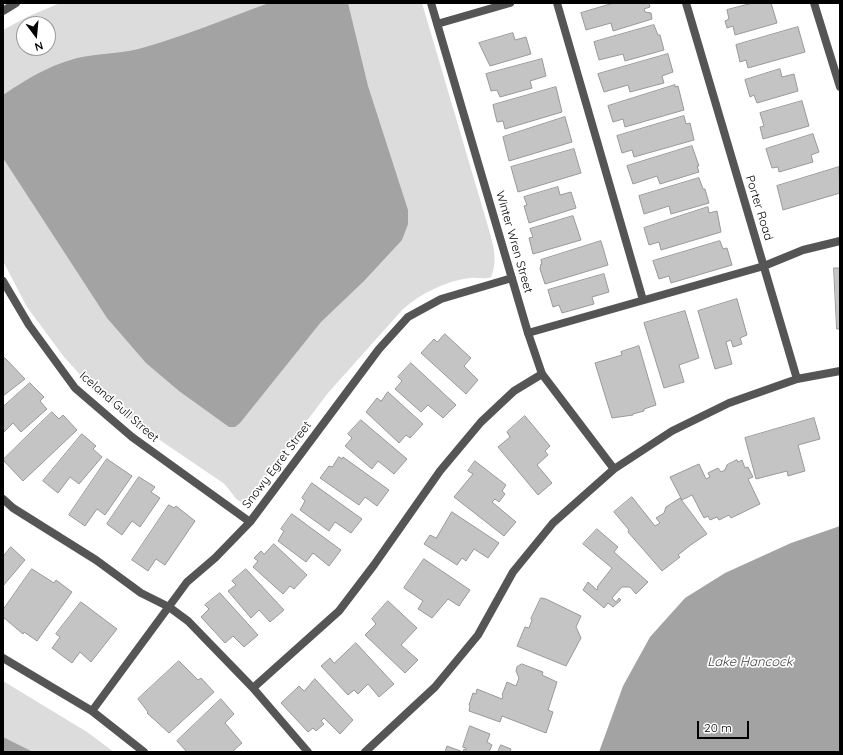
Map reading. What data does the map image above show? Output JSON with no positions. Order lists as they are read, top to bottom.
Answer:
{
  "streets": {
    "street": [
      "Porter Road",
      "Winter Wren Street",
      "Iceland Gull Street",
      "Snowy Egret Street"
    ]
  },
  "crossings": [
    ["Winter Wren Street", "Snowy Egret Street"],
    ["Iceland Gull Street", "Snowy Egret Street"]
  ],
  "water": ["Lake Hancock"],
  "scale_bar": "20 m",
  "north": "bottom"
}
